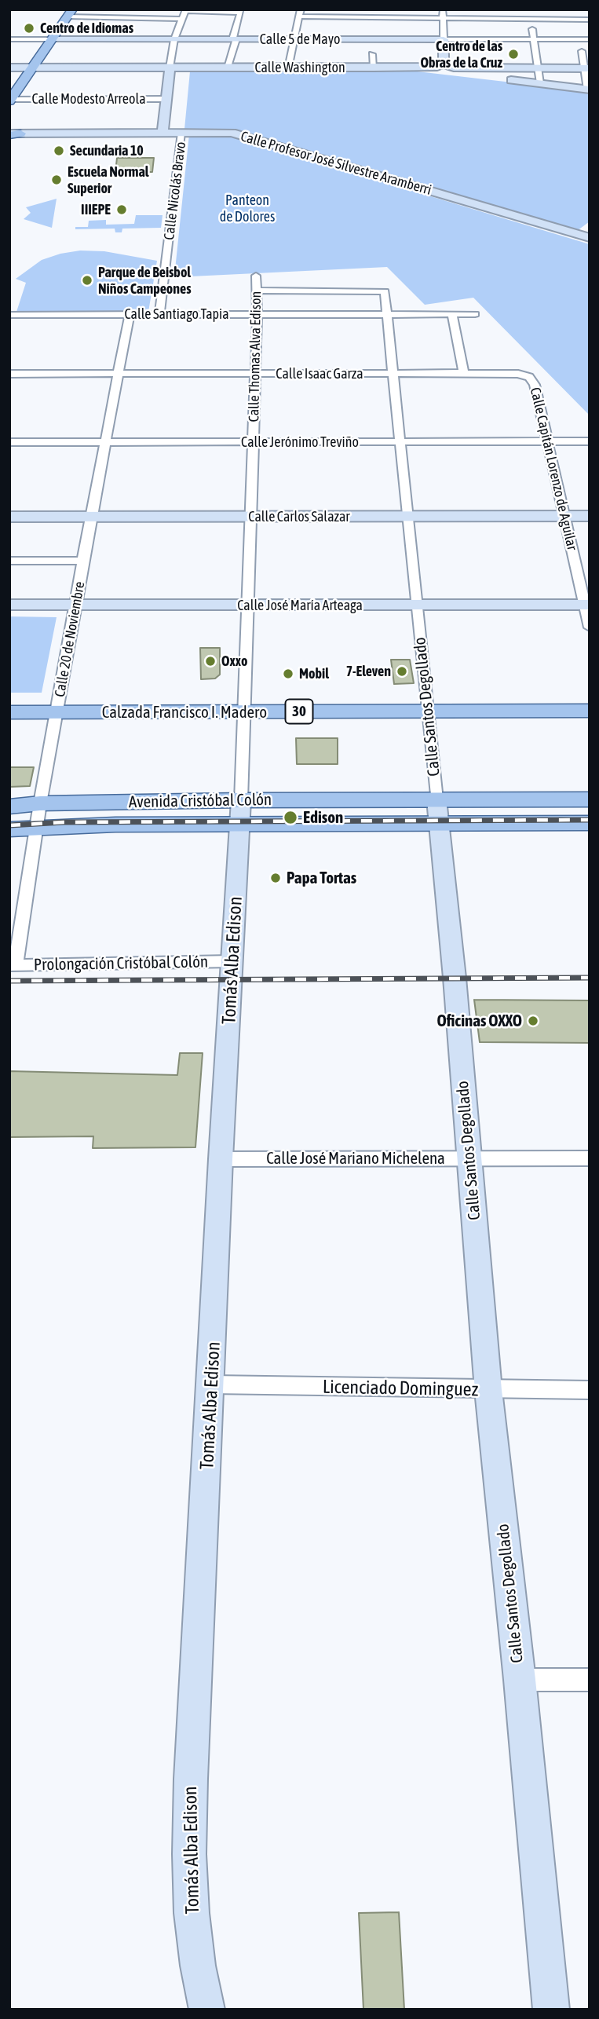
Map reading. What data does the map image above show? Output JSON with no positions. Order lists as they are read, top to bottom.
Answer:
{
  "streets": {
    "main road": ["30", "Calzada Francisco I. Madero", "Avenida Cristóbal Colón"],
    "street": [
      "Calle 5 de Mayo",
      "Calle Washington",
      "Calle Modesto Arreola",
      "Calle Profesor José Silvestre Aramberri",
      "Calle Nicolás Bravo",
      "Calle Santiago Tapia",
      "Calle Thomas Alva Edison",
      "Calle Isaac Garza",
      "Calle Jerónimo Treviño",
      "Calle Capitán Lorenzo de Aguilar",
      "Calle Carlos Salazar",
      "Calle José María Arteaga",
      "Calle 20 de Noviembre",
      "Calle Santos Degollado",
      "Tomás Alba Edison",
      "Prolongación Cristóbal Colón",
      "Calle José Mariano Michelena",
      "Licenciado Dominguez"
    ]
  },
  "crossings": [
    ["Calle 5 de Mayo", "Calle Nicolás Bravo"],
    ["Calle Washington", "Calle Nicolás Bravo"],
    ["Calle Modesto Arreola", "Calle Nicolás Bravo"],
    ["Calle Profesor José Silvestre Aramberri", "Calle Nicolás Bravo"],
    ["Calle Nicolás Bravo", "Calle Santiago Tapia"],
    ["Calle Santiago Tapia", "Calle Thomas Alva Edison"],
    ["Calle Santiago Tapia", "Calle 20 de Noviembre"],
    ["Calle Santiago Tapia", "Calle Santos Degollado"],
    ["Calle Thomas Alva Edison", "Calle Isaac Garza"],
    ["Calle Thomas Alva Edison", "Calle Jerónimo Treviño"],
    ["Calle Thomas Alva Edison", "Calle Carlos Salazar"],
    ["Calle Thomas Alva Edison", "Calle José María Arteaga"],
    ["Calle Thomas Alva Edison", "Calle Santos Degollado"],
    ["Calle Thomas Alva Edison", "Calzada Francisco I. Madero"],
    ["Calle Thomas Alva Edison", "Avenida Cristóbal Colón"],
    ["Calle Thomas Alva Edison", "Tomás Alba Edison"],
    ["Calle Isaac Garza", "Calle Capitán Lorenzo de Aguilar"],
    ["Calle Isaac Garza", "Calle 20 de Noviembre"],
    ["Calle Isaac Garza", "Calle Santos Degollado"],
    ["Calle Jerónimo Treviño", "Calle Capitán Lorenzo de Aguilar"],
    ["Calle Jerónimo Treviño", "Calle 20 de Noviembre"],
    ["Calle Jerónimo Treviño", "Calle Santos Degollado"],
    ["Calle Capitán Lorenzo de Aguilar", "Calle Carlos Salazar"],
    ["Calle Capitán Lorenzo de Aguilar", "Calle José María Arteaga"],
    ["Calle Carlos Salazar", "Calle 20 de Noviembre"],
    ["Calle Carlos Salazar", "Calle Santos Degollado"],
    ["Calle José María Arteaga", "Calle 20 de Noviembre"],
    ["Calle José María Arteaga", "Calle Santos Degollado"],
    ["Calle 20 de Noviembre", "Calzada Francisco I. Madero"],
    ["Calle 20 de Noviembre", "Avenida Cristóbal Colón"],
    ["Calle 20 de Noviembre", "Prolongación Cristóbal Colón"],
    ["Calle Santos Degollado", "Calzada Francisco I. Madero"],
    ["Calle Santos Degollado", "Avenida Cristóbal Colón"],
    ["Calle Santos Degollado", "Calle José Mariano Michelena"],
    ["Calle Santos Degollado", "Licenciado Dominguez"],
    ["Avenida Cristóbal Colón", "Tomás Alba Edison"],
    ["Tomás Alba Edison", "Prolongación Cristóbal Colón"],
    ["Tomás Alba Edison", "Calle José Mariano Michelena"],
    ["Tomás Alba Edison", "Licenciado Dominguez"]
  ],
  "parks": ["Panteon de Dolores"],
  "places": [
    "Centro de Idiomas",
    "Centro de las Obras de la Cruz",
    "Secundaria 10",
    "Escuela Normal Superior",
    "IIIEPE",
    "Parque de Beisbol Niños Campeones",
    "Oxxo",
    "7-Eleven",
    "Mobil",
    "Edison",
    "Papa Tortas",
    "Oficinas OXXO"
  ]
}
